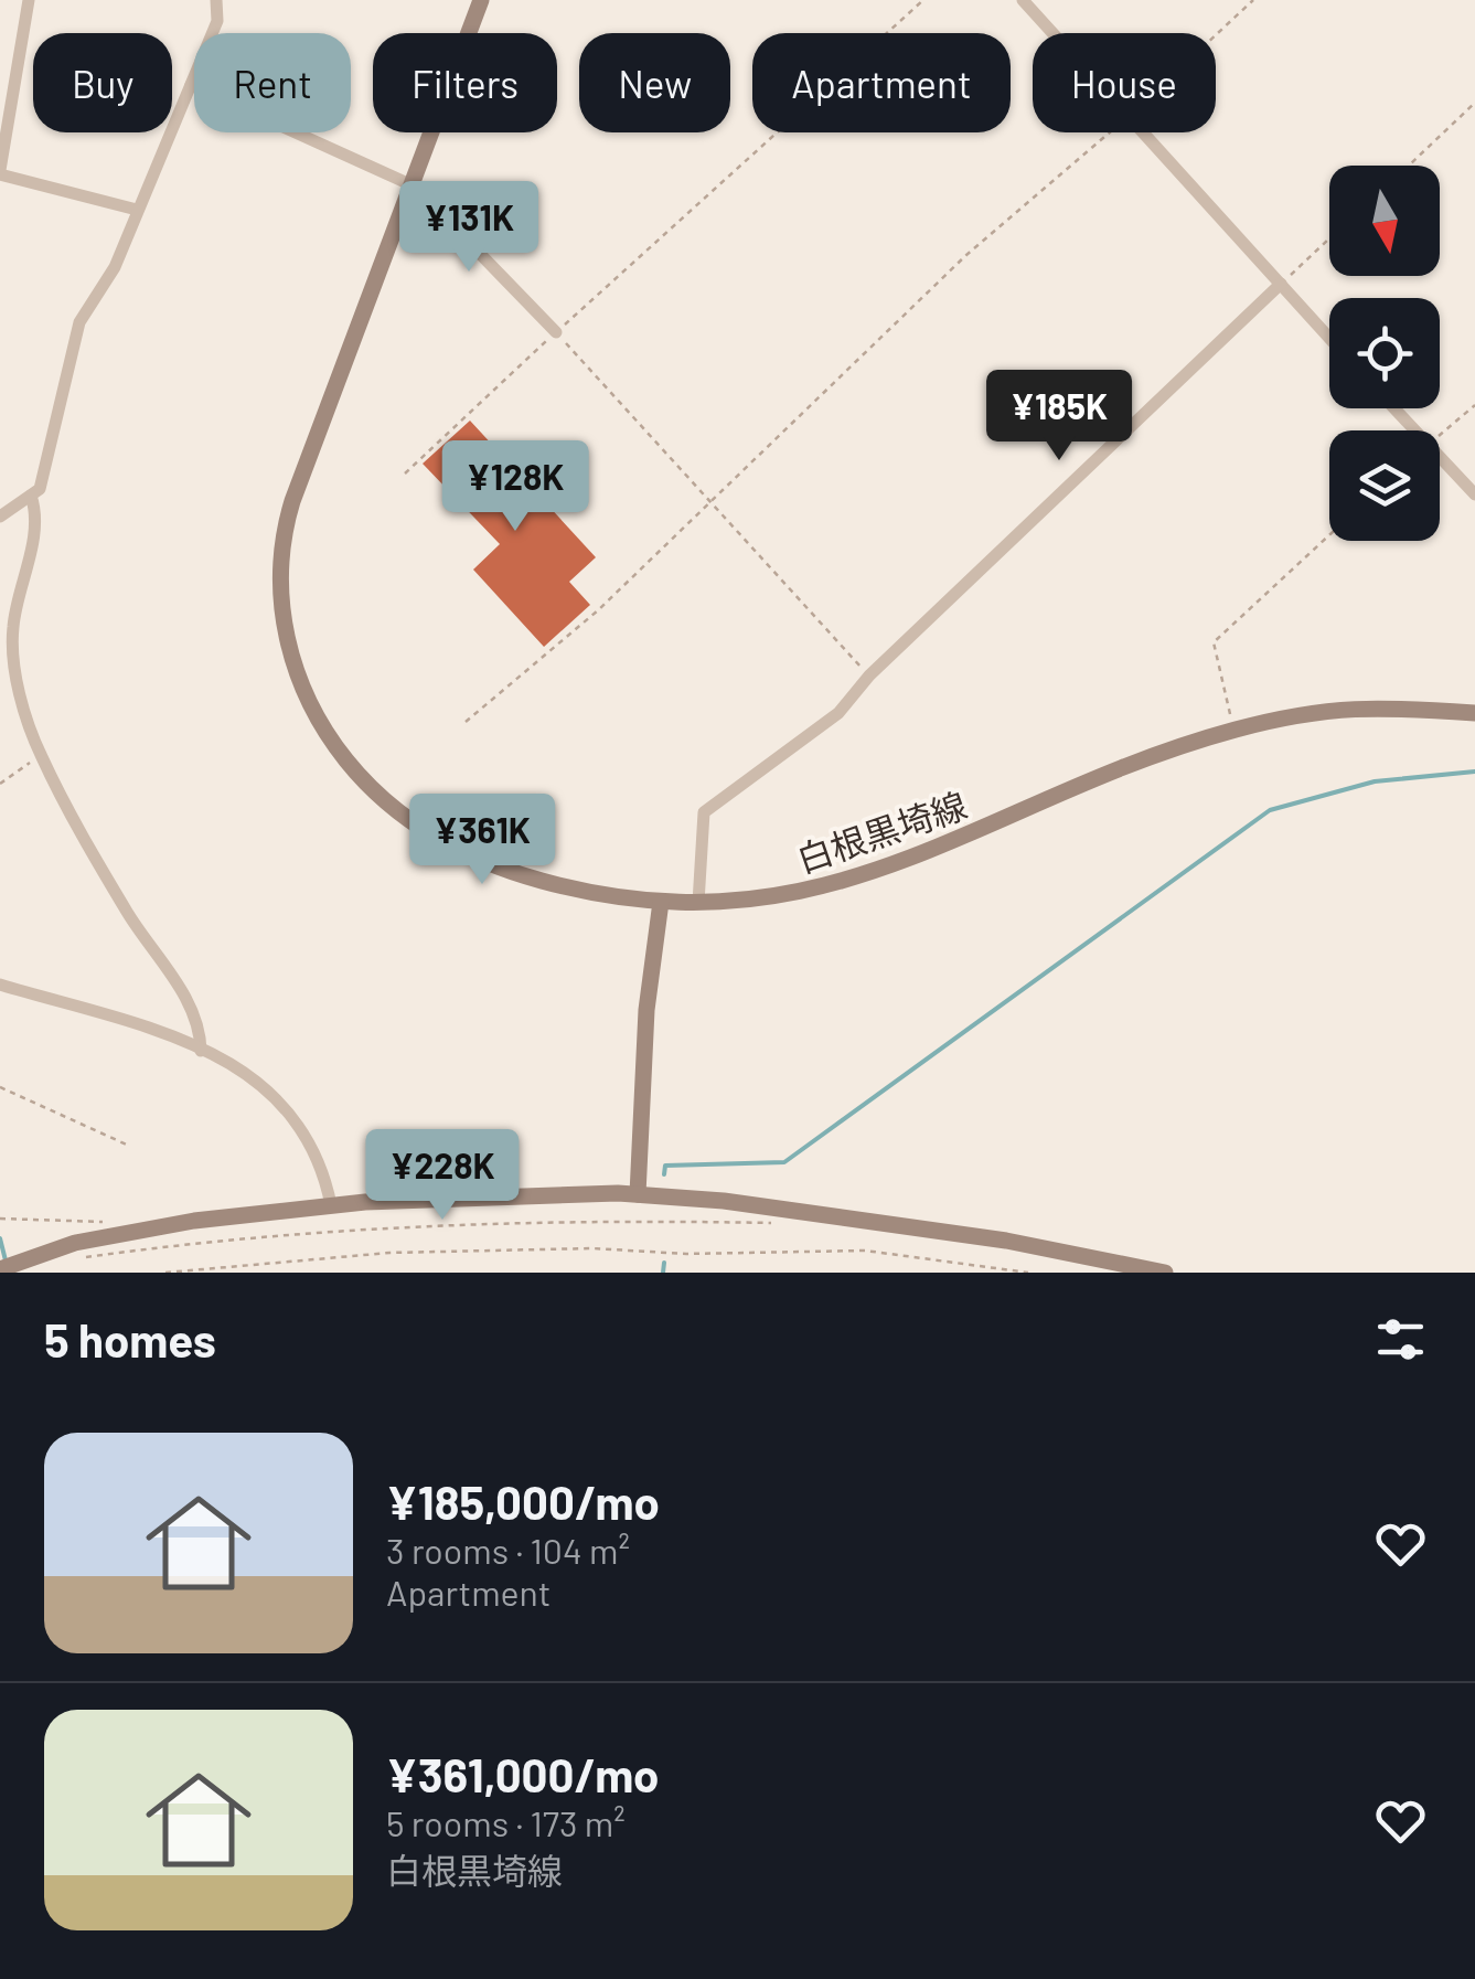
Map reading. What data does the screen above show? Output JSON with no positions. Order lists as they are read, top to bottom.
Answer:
{
  "streets": {
    "main road": ["白根黒埼線"]
  },
  "north": "bottom",
  "page": {
    "chip": [
      "Buy",
      "Rent",
      "Filters",
      "New",
      "Apartment",
      "House"
    ],
    "price": [
      "¥131K",
      "¥185K",
      "¥128K",
      "¥361K",
      "¥228K"
    ],
    "heading": "5 homes",
    "list": [
      {
        "name": "¥185,000/mo",
        "note": "3 rooms · 104 m² · Apartment"
      },
      {
        "name": "¥361,000/mo",
        "note": "5 rooms · 173 m² · 白根黒埼線"
      }
    ]
  }
}
